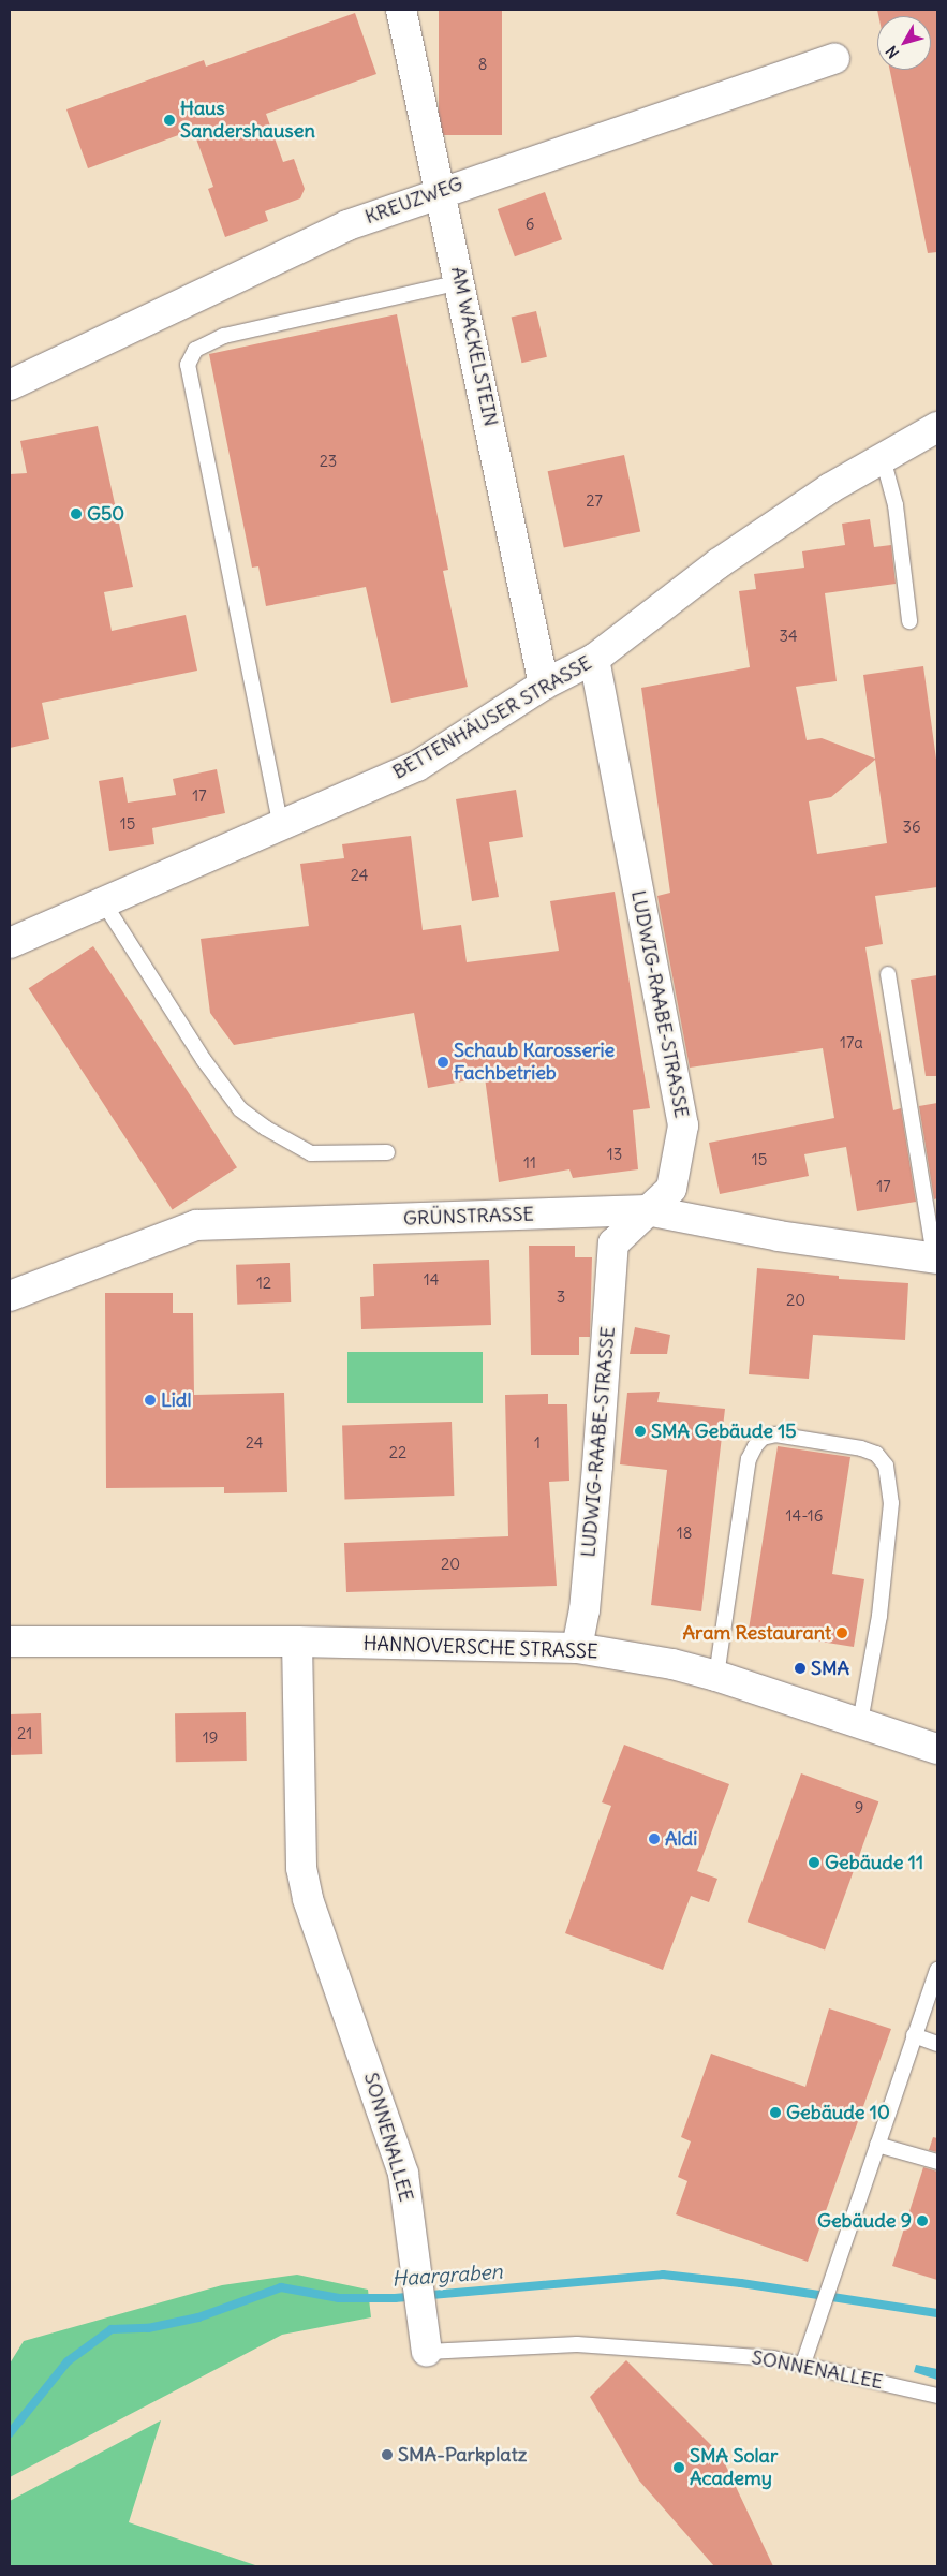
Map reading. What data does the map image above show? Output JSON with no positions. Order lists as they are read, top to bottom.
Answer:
{
  "streets": {
    "street": [
      "KREUZWEG",
      "AM WACKELSTEIN",
      "BETTENHÄUSER STRASSE",
      "LUDWIG-RAABE-STRASSE",
      "GRÜNSTRASSE",
      "HANNOVERSCHE STRASSE",
      "SONNENALLEE"
    ]
  },
  "crossings": [
    ["KREUZWEG", "AM WACKELSTEIN"],
    ["AM WACKELSTEIN", "BETTENHÄUSER STRASSE"],
    ["BETTENHÄUSER STRASSE", "LUDWIG-RAABE-STRASSE"],
    ["LUDWIG-RAABE-STRASSE", "GRÜNSTRASSE"],
    ["LUDWIG-RAABE-STRASSE", "HANNOVERSCHE STRASSE"],
    ["HANNOVERSCHE STRASSE", "SONNENALLEE"]
  ],
  "water": ["Haargraben"],
  "places": [
    "Haus Sandershausen",
    "G50",
    "Schaub Karosserie Fachbetrieb",
    "Lidl",
    "SMA Gebäude 15",
    "Aram Restaurant",
    "SMA",
    "Aldi",
    "Gebäude 11",
    "Gebäude 10",
    "Gebäude 9",
    "SMA-Parkplatz",
    "SMA Solar Academy"
  ],
  "house_numbers": [
    "8",
    "6",
    "23",
    "27",
    "34",
    "17",
    "15",
    "36",
    "24",
    "17a",
    "13",
    "15",
    "11",
    "17",
    "14",
    "12",
    "3",
    "20",
    "24",
    "1",
    "22",
    "14-16",
    "18",
    "20",
    "21",
    "19",
    "9"
  ],
  "north": "bottom left"
}
